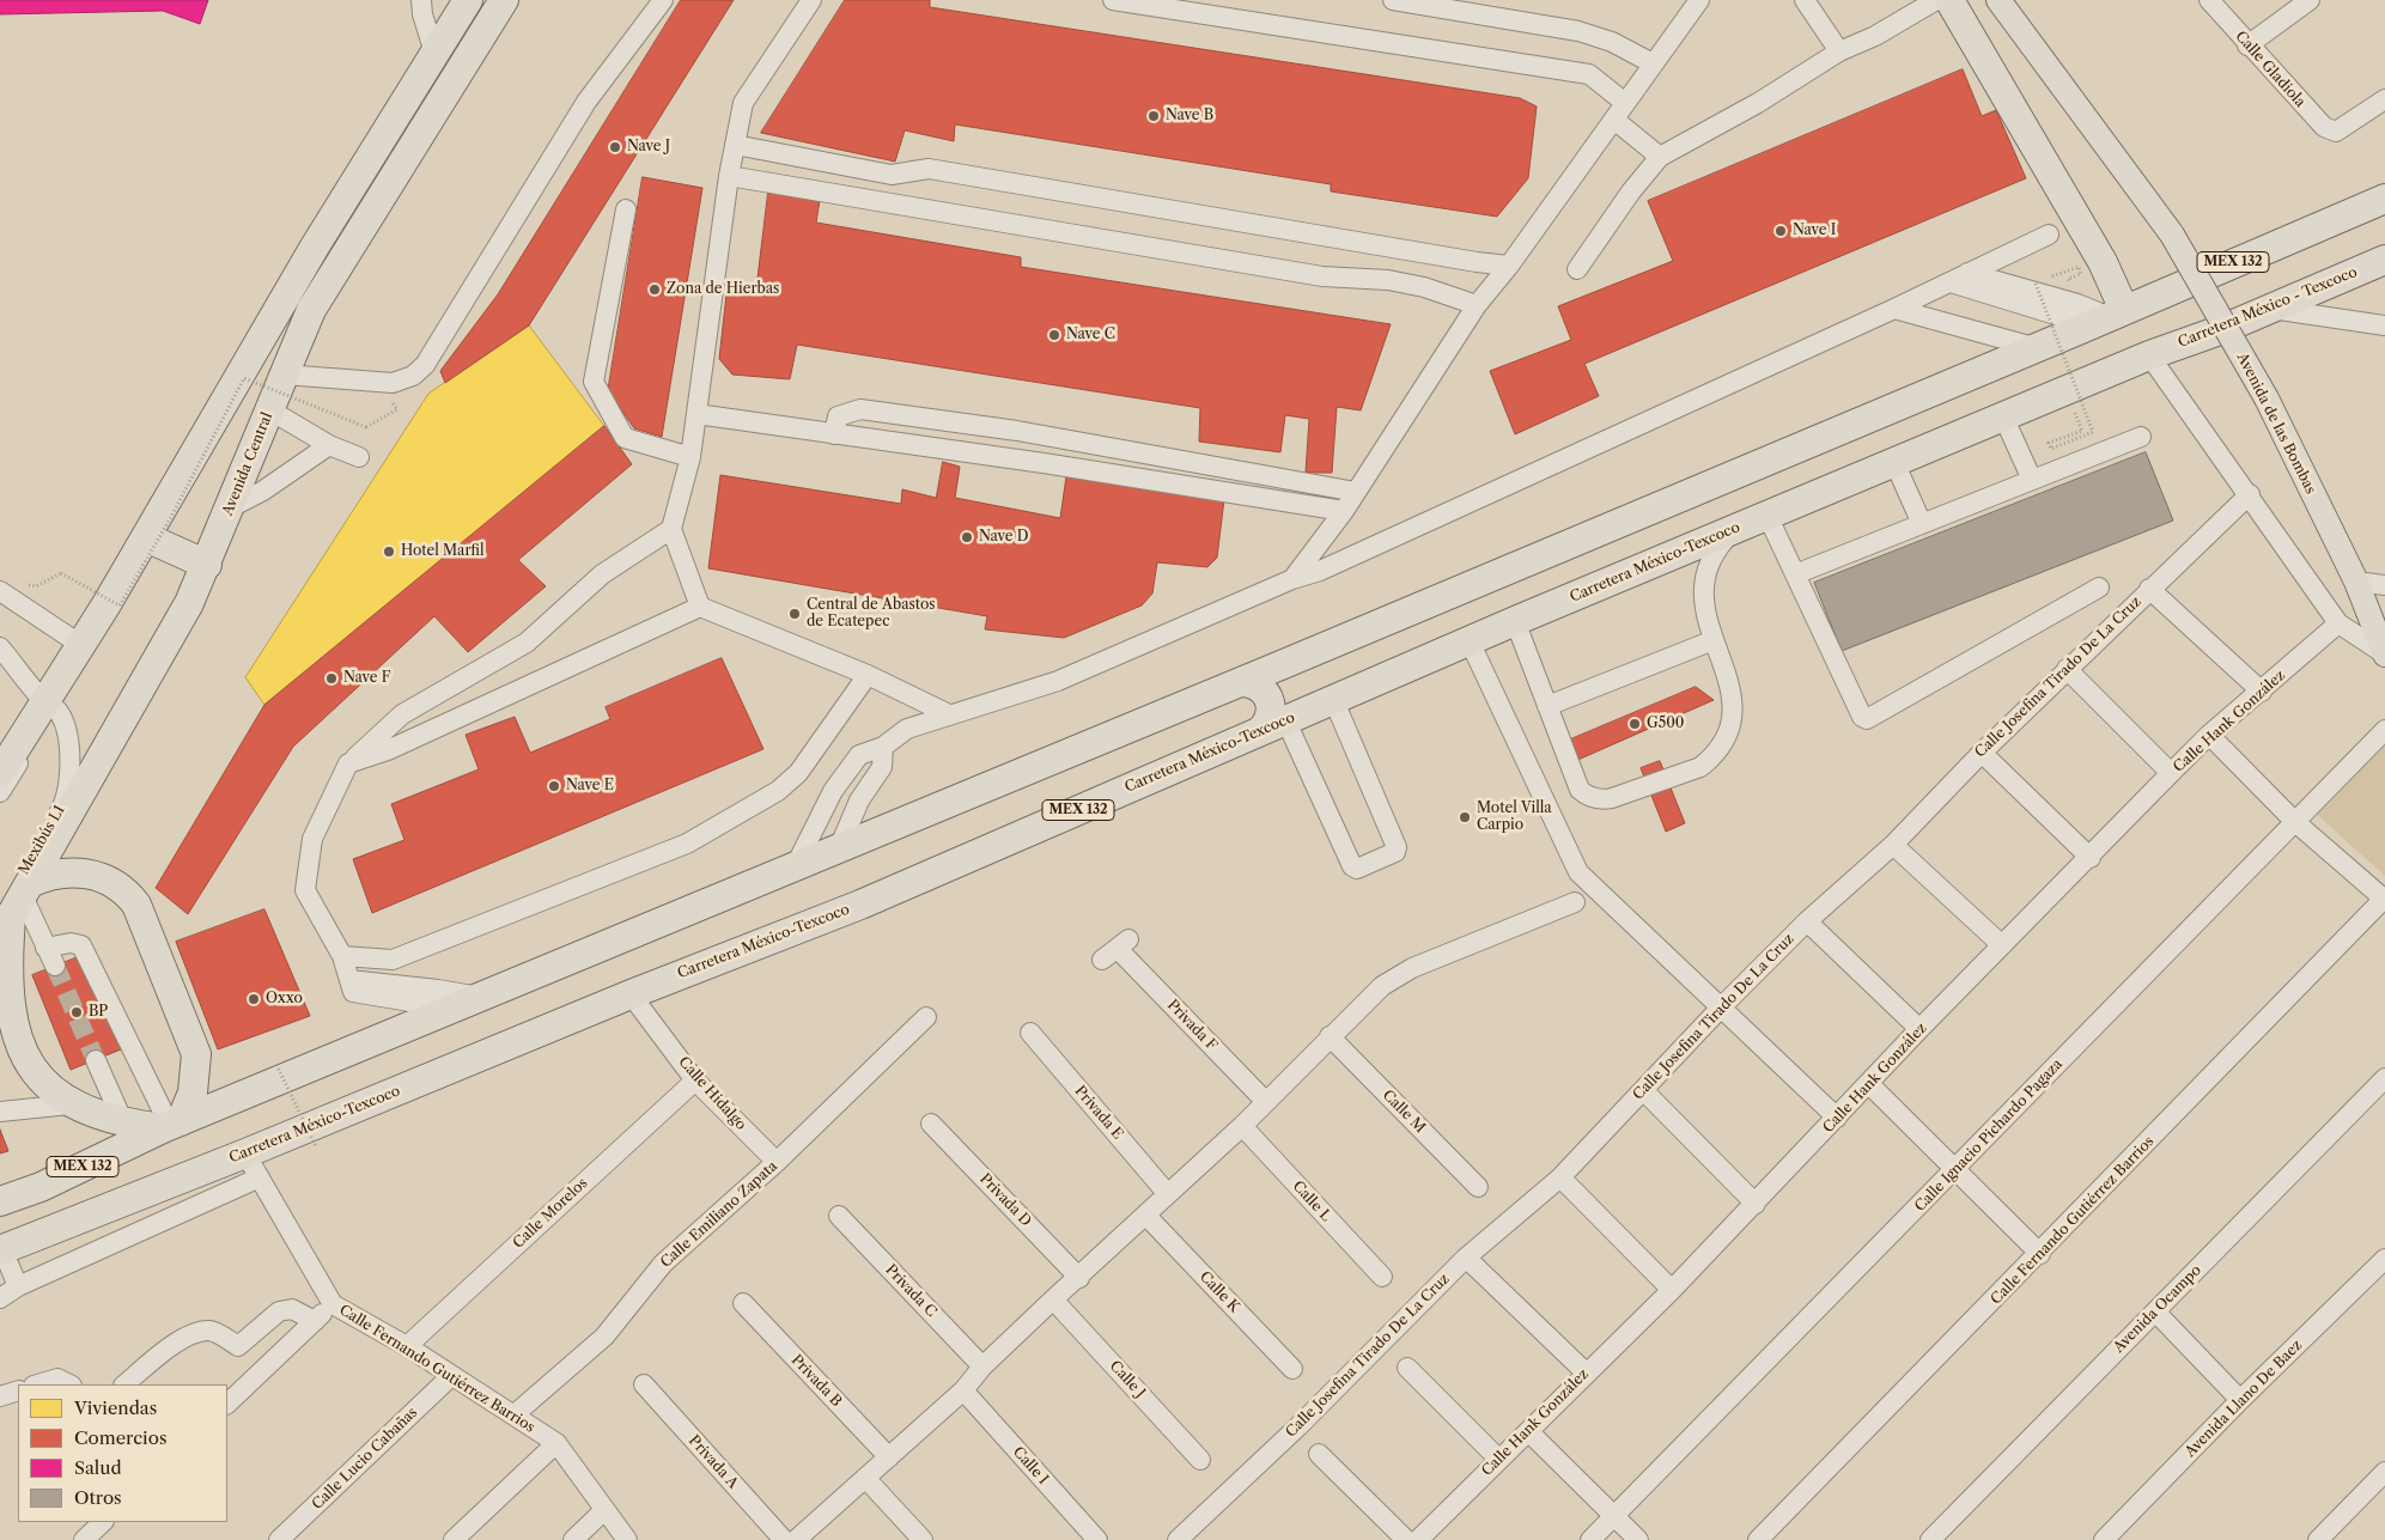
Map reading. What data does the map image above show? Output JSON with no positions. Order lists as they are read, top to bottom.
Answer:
{
  "streets": {
    "highway": [
      "MEX 132",
      "Carretera México - Texcoco",
      "Avenida Central",
      "Carretera México-Texcoco"
    ],
    "main road": ["Avenida de las Bombas"],
    "street": [
      "Calle Gladiola",
      "Calle Josefina Tirado De La Cruz",
      "Calle Hank González",
      "Mexibús L1",
      "Privada F",
      "Calle Hidalgo",
      "Calle M",
      "Privada E",
      "Calle Ignacio Pichardo Pagaza",
      "Privada D",
      "Calle L",
      "Calle Morelos",
      "Calle Emiliano Zapata",
      "Calle Fernando Gutiérrez Barrios",
      "Privada C",
      "Calle K",
      "Avenida Ocampo",
      "Calle J",
      "Privada B",
      "Avenida Llano De Baez",
      "Calle Lucio Cabañas",
      "Privada A",
      "Calle I"
    ]
  },
  "crossings": [
    ["Carretera México - Texcoco", "Carretera México-Texcoco"],
    ["Avenida Central", "Mexibús L1"],
    ["Carretera México-Texcoco", "Calle Hidalgo"],
    ["Carretera México-Texcoco", "Calle Fernando Gutiérrez Barrios"],
    ["Calle Hidalgo", "Calle Morelos"],
    ["Calle Hidalgo", "Calle Emiliano Zapata"],
    ["Calle Morelos", "Calle Fernando Gutiérrez Barrios"],
    ["Calle Emiliano Zapata", "Calle Fernando Gutiérrez Barrios"],
    ["Calle Fernando Gutiérrez Barrios", "Calle Lucio Cabañas"]
  ],
  "places": [
    "Nave B",
    "Nave J",
    "Nave I",
    "Zona de Hierbas",
    "Nave C",
    "Nave D",
    "Hotel Marfil",
    "Central de Abastos de Ecatepec",
    "Nave F",
    "G500",
    "Nave E",
    "Motel Villa Carpio",
    "Oxxo",
    "BP"
  ],
  "legend": [
    "Viviendas",
    "Comercios",
    "Salud",
    "Otros"
  ]
}
